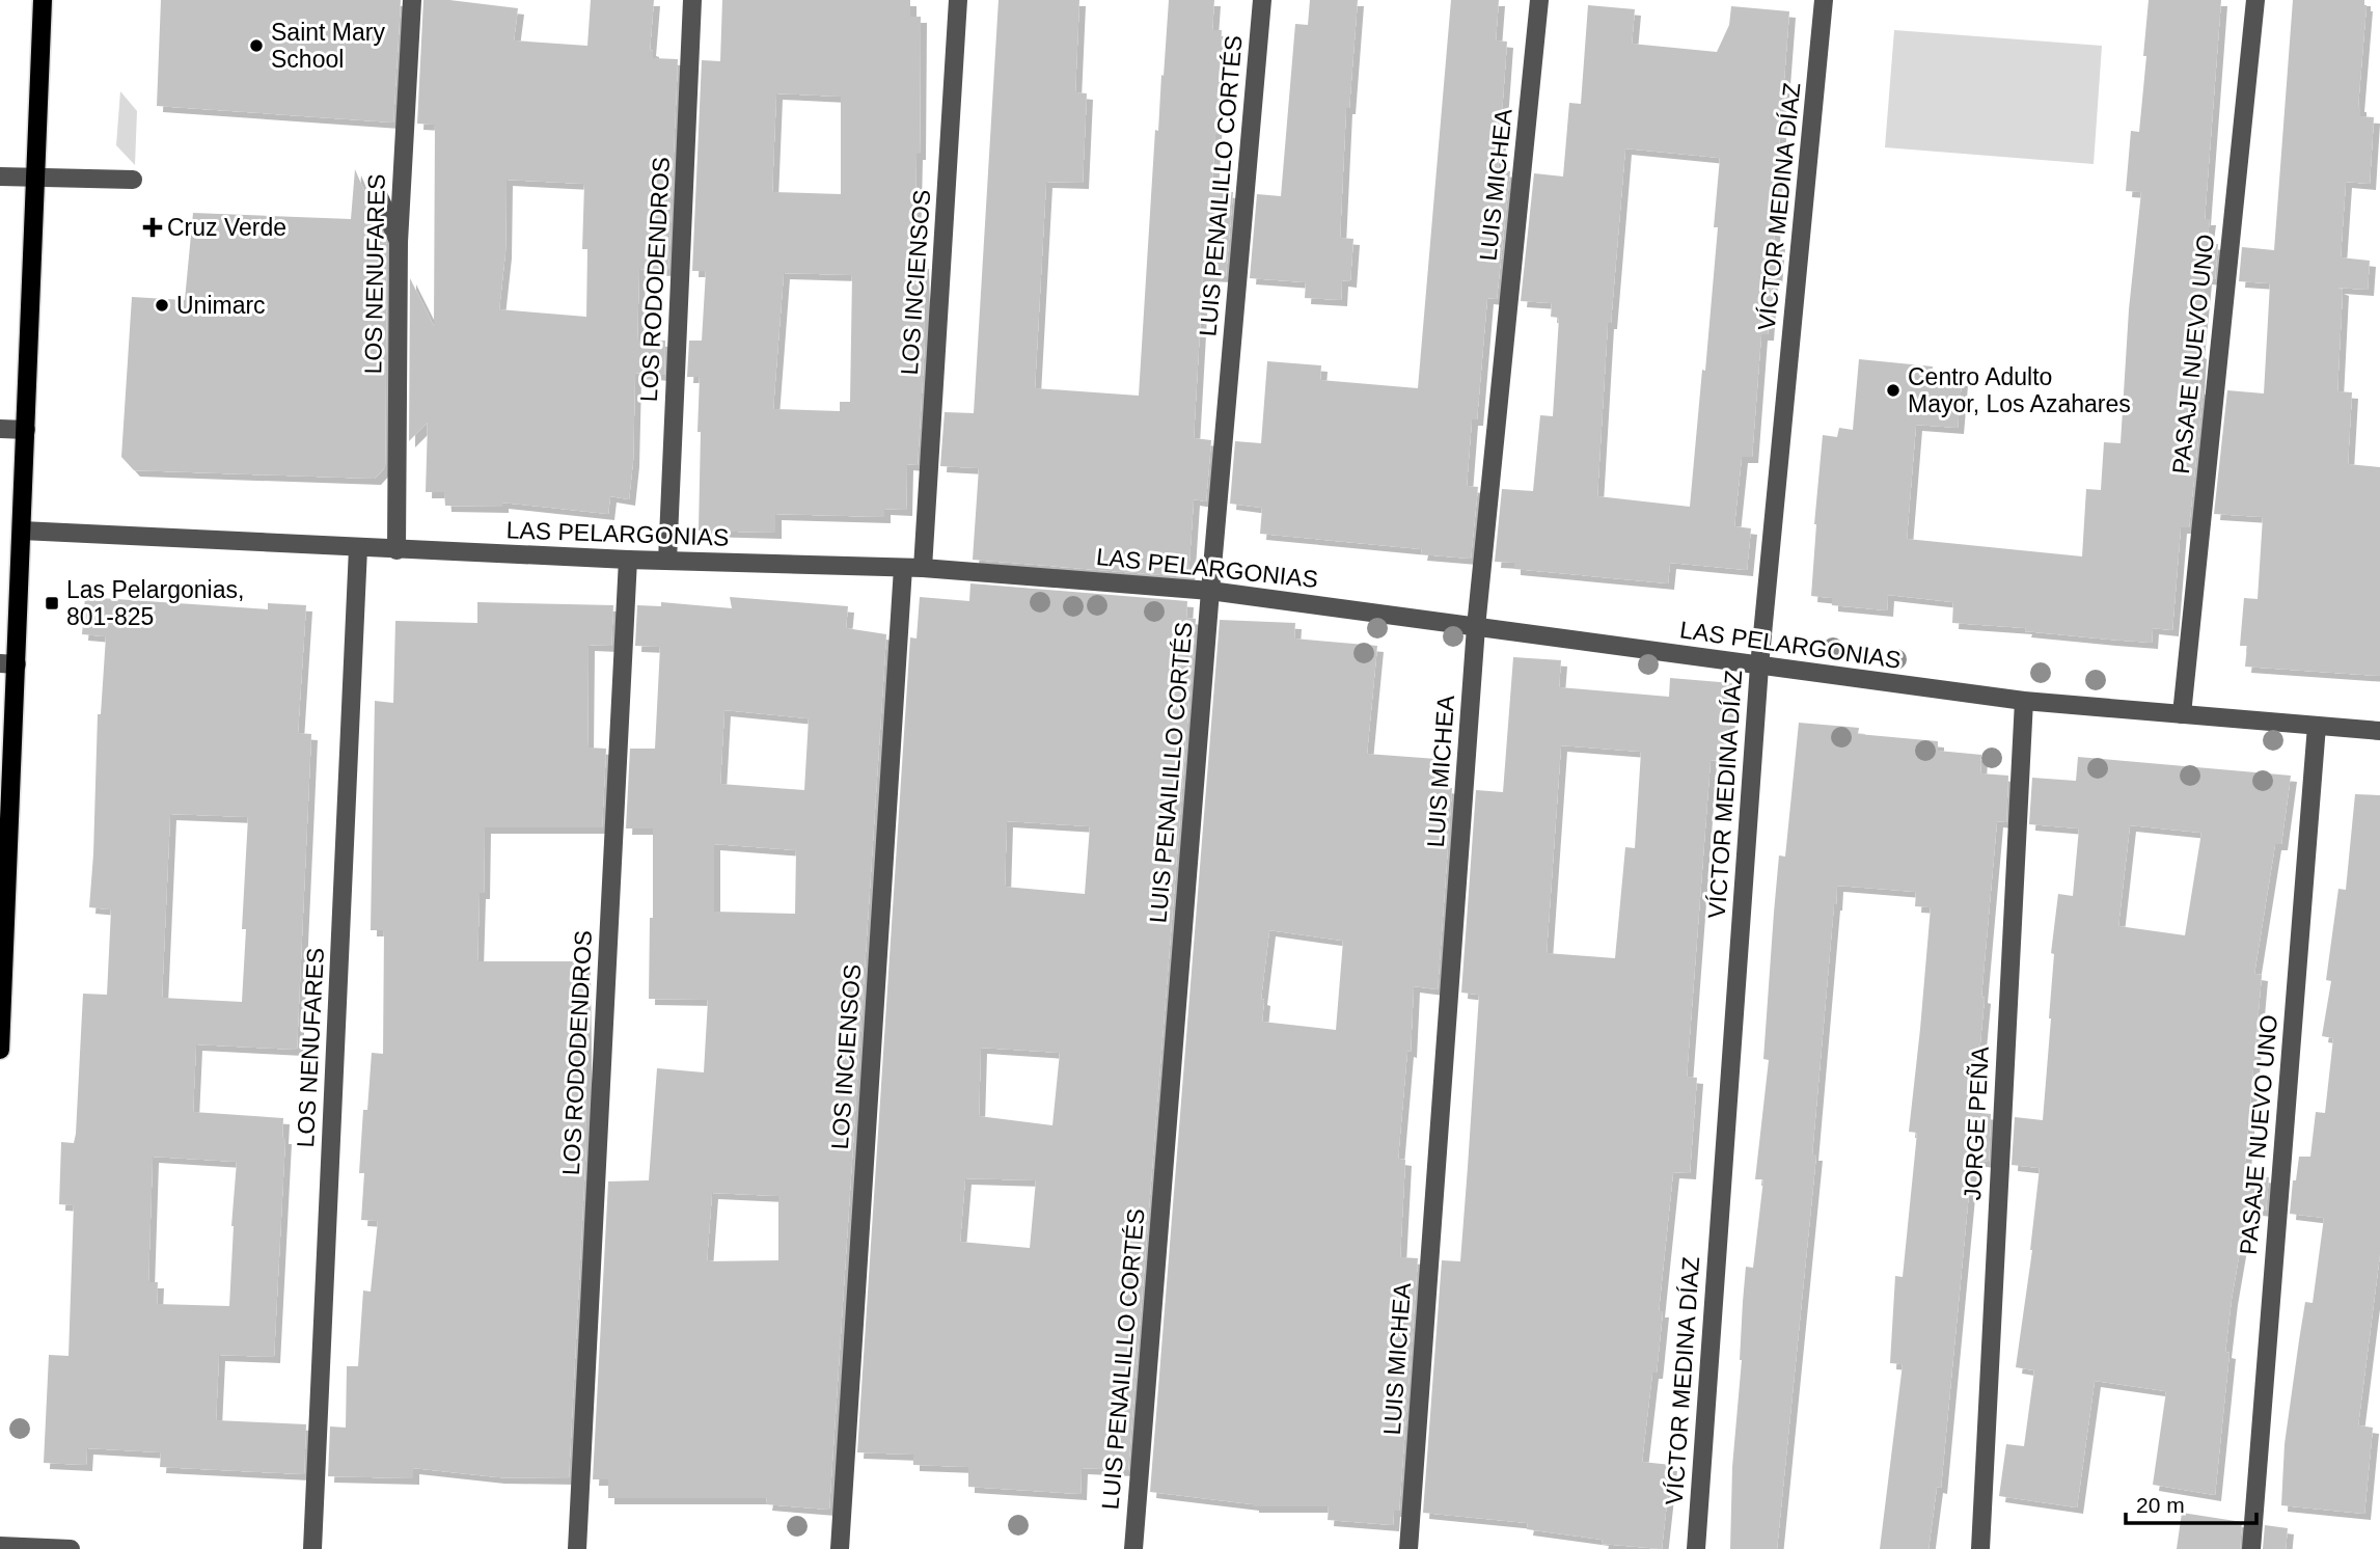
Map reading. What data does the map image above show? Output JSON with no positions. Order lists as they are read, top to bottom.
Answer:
{
  "streets": {
    "street": [
      "LUIS MICHEA",
      "LUIS PENAILILLO CORTÉS",
      "VÍCTOR MEDINA DÍAZ",
      "LOS NENUFARES",
      "LOS RODODENDROS",
      "LOS INCIENSOS",
      "PASAJE NUEVO UNO",
      "LAS PELARGONIAS",
      "JORGE PEÑA"
    ]
  },
  "crossings": [
    ["LUIS MICHEA", "LAS PELARGONIAS"],
    ["LUIS PENAILILLO CORTÉS", "LAS PELARGONIAS"],
    ["VÍCTOR MEDINA DÍAZ", "LAS PELARGONIAS"],
    ["LOS NENUFARES", "LAS PELARGONIAS"],
    ["LOS RODODENDROS", "LAS PELARGONIAS"],
    ["LOS INCIENSOS", "LAS PELARGONIAS"],
    ["PASAJE NUEVO UNO", "LAS PELARGONIAS"],
    ["LAS PELARGONIAS", "JORGE PEÑA"]
  ],
  "places": {
    "other": ["Saint Mary School", "Unimarc", "Centro Adulto Mayor, Los Azahares"],
    "health": ["Cruz Verde"],
    "transit": ["Las Pelargonias, 801-825"]
  },
  "scale_bar": "20 m"
}
